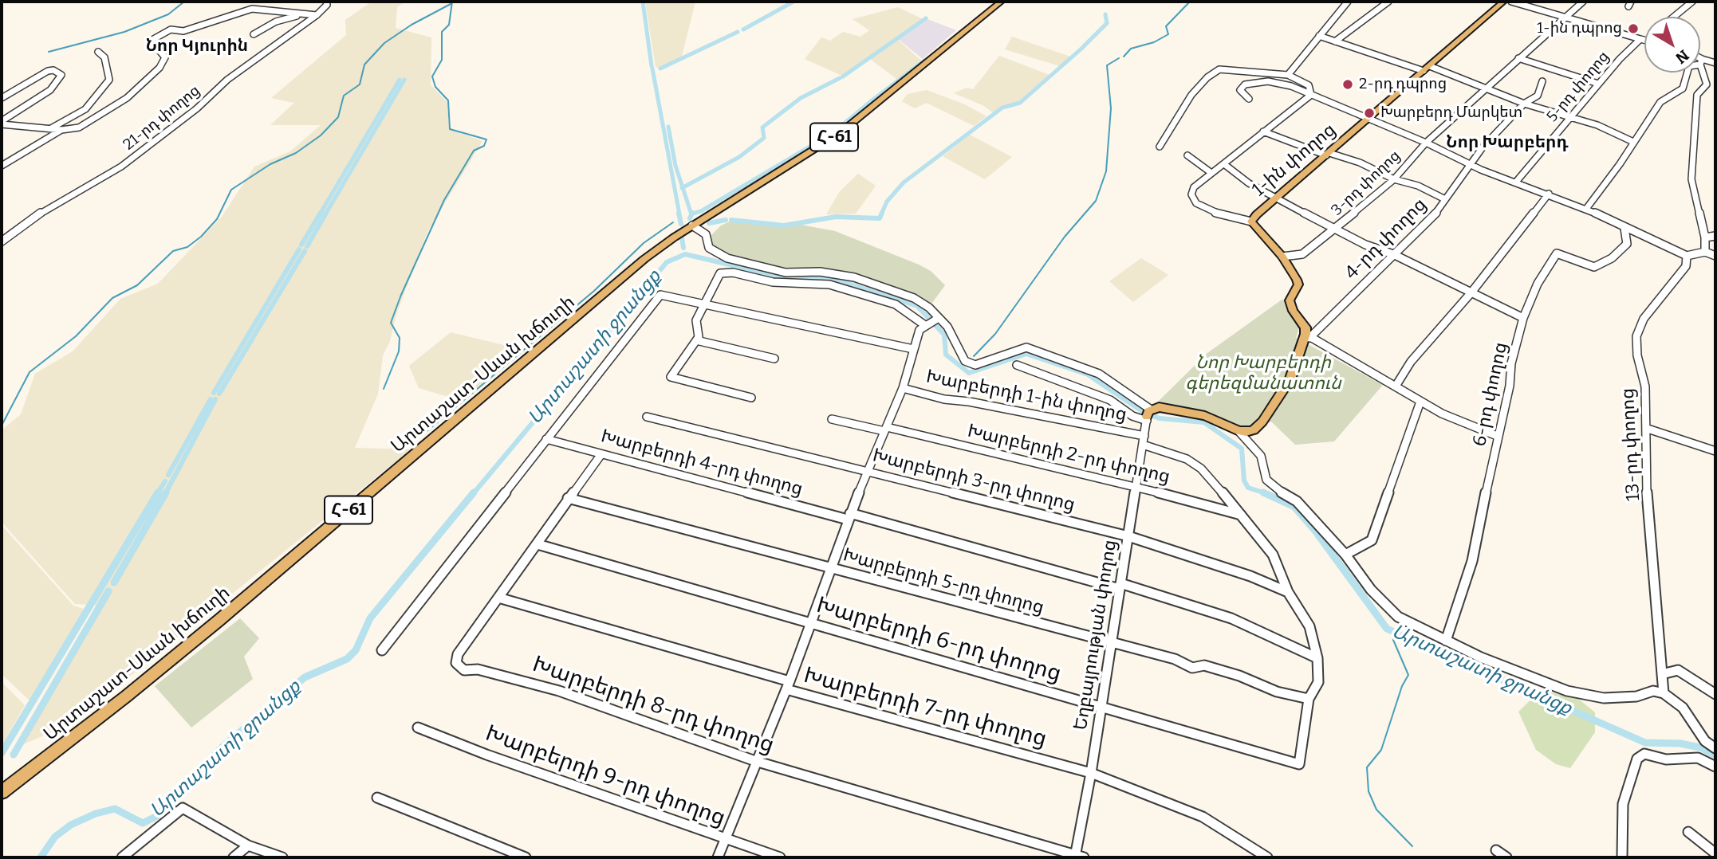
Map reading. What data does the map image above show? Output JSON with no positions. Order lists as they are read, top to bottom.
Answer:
{
  "streets": {
    "main road": ["Հ-61", "1-ին փողոց", "Արտաշատ-Սևան խճուղի"],
    "street": [
      "5-րդ փողոց",
      "21-րդ փողոց",
      "3-րդ փողոց",
      "4-րդ փողոց",
      "6-րդ փողոց",
      "Խարբերդի 1-ին փողոց",
      "13-րդ փողոց",
      "Խարբերդի 2-րդ փողոց",
      "Խարբերդի 4-րդ փողոց",
      "Խարբերդի 3-րդ փողոց",
      "Խարբերդի 5-րդ փողոց",
      "Եղբայրության փողոց",
      "Խարբերդի 6-րդ փողոց",
      "Խարբերդի 8-րդ փողոց",
      "Խարբերդի 7-րդ փողոց",
      "Խարբերդի 9-րդ փողոց"
    ]
  },
  "crossings": [
    ["5-րդ փողոց", "3-րդ փողոց"],
    ["1-ին փողոց", "3-րդ փողոց"],
    ["1-ին փողոց", "4-րդ փողոց"],
    ["Խարբերդի 1-ին փողոց", "Խարբերդի 2-րդ փողոց"],
    ["Խարբերդի 1-ին փողոց", "Խարբերդի 4-րդ փողոց"],
    ["Խարբերդի 1-ին փողոց", "Խարբերդի 3-րդ փողոց"],
    ["Խարբերդի 1-ին փողոց", "Խարբերդի 5-րդ փողոց"],
    ["Խարբերդի 1-ին փողոց", "Եղբայրության փողոց"],
    ["Խարբերդի 1-ին փողոց", "Խարբերդի 6-րդ փողոց"],
    ["Խարբերդի 2-րդ փողոց", "Եղբայրության փողոց"],
    ["Խարբերդի 4-րդ փողոց", "Եղբայրության փողոց"],
    ["Խարբերդի 4-րդ փողոց", "Խարբերդի 8-րդ փողոց"],
    ["Խարբերդի 3-րդ փողոց", "Եղբայրության փողոց"],
    ["Խարբերդի 5-րդ փողոց", "Եղբայրության փողոց"],
    ["Խարբերդի 5-րդ փողոց", "Խարբերդի 6-րդ փողոց"],
    ["Խարբերդի 5-րդ փողոց", "Խարբերդի 8-րդ փողոց"],
    ["Եղբայրության փողոց", "Խարբերդի 6-րդ փողոց"],
    ["Եղբայրության փողոց", "Խարբերդի 8-րդ փողոց"],
    ["Եղբայրության փողոց", "Խարբերդի 7-րդ փողոց"],
    ["Խարբերդի 6-րդ փողոց", "Խարբերդի 8-րդ փողոց"],
    ["Խարբերդի 8-րդ փողոց", "Խարբերդի 7-րդ փողոց"]
  ],
  "districts": ["Նոր Կյուրին", "Նոր Խարբերդ"],
  "water": ["Արտաշատի ջրանցք"],
  "parks": ["Նոր Խարբերդի գերեզմանատուն"],
  "places": ["1-ին դպրոց", "2-րդ դպրոց", "Խարբերդ Մարկետ"],
  "north": "bottom right"
}
